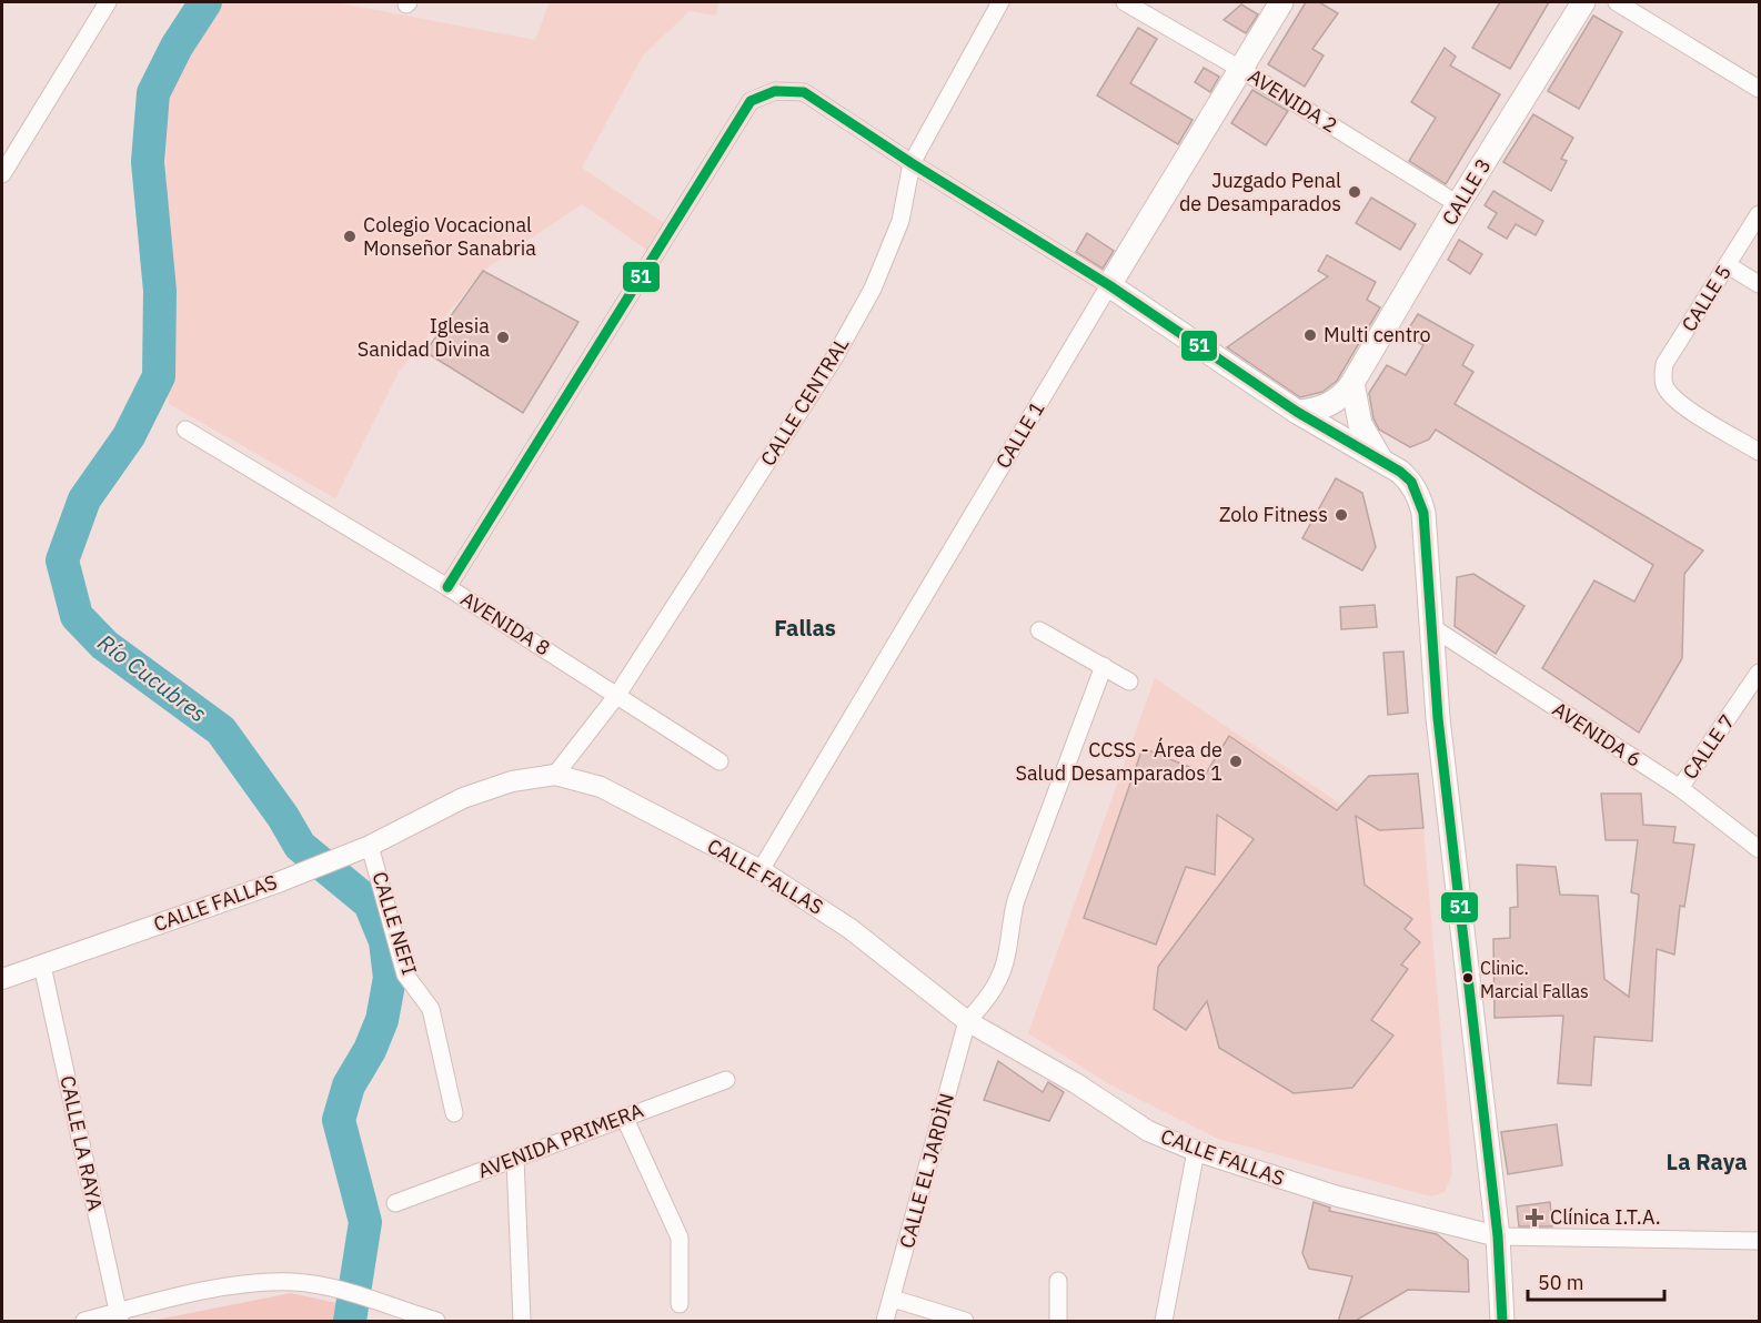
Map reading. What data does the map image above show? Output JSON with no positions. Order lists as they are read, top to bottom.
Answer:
{
  "streets": {
    "main road": ["CALLE 3", "CALLE 1"],
    "street": [
      "AVENIDA 2",
      "CALLE 5",
      "CALLE CENTRAL",
      "AVENIDA 8",
      "AVENIDA 6",
      "CALLE 7",
      "CALLE FALLAS",
      "CALLE NEFI",
      "AVENIDA PRIMERA",
      "CALLE LA RAYA",
      "CALLE EL JARDÌN"
    ]
  },
  "crossings": [
    ["AVENIDA 2", "CALLE 3"],
    ["AVENIDA 2", "CALLE 1"],
    ["CALLE CENTRAL", "AVENIDA 8"],
    ["CALLE CENTRAL", "CALLE FALLAS"],
    ["CALLE 1", "CALLE FALLAS"],
    ["AVENIDA 6", "CALLE 7"],
    ["CALLE FALLAS", "CALLE NEFI"],
    ["CALLE FALLAS", "CALLE LA RAYA"],
    ["CALLE FALLAS", "CALLE EL JARDÌN"]
  ],
  "districts": ["Fallas", "La Raya"],
  "water": ["Río Cucubres"],
  "places": {
    "other": [
      "Juzgado Penal de Desamparados",
      "Colegio Vocacional Monseñor Sanabria",
      "Multi centro",
      "Iglesia Sanidad Divina",
      "Zolo Fitness",
      "CCSS - Área de Salud Desamparados 1",
      "Clinic. Marcial Fallas"
    ],
    "health": ["Clínica I.T.A."]
  },
  "lines": ["transit line 51"],
  "scale_bar": "50 m"
}
